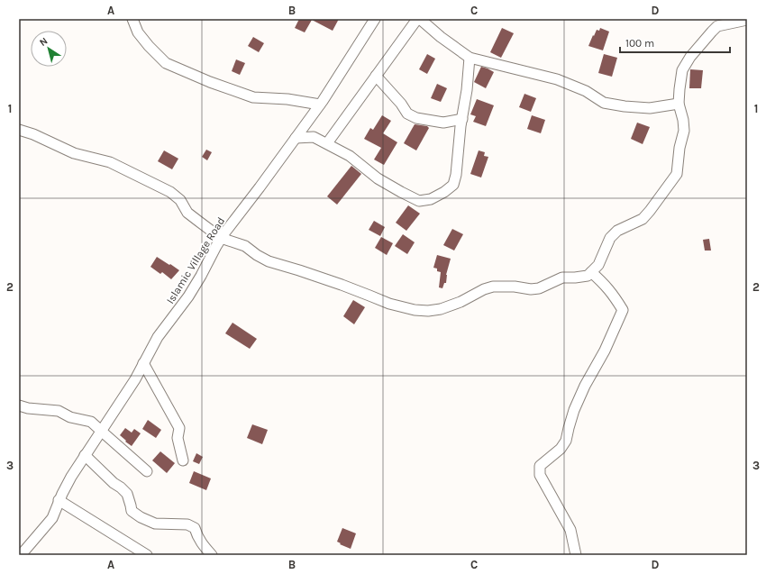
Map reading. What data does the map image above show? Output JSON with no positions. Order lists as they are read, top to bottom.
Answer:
{
  "streets": {
    "street": ["Islamic Village Road"]
  },
  "scale_bar": "100 m",
  "north": "top left",
  "grid": {
    "columns": [
      "A",
      "B",
      "C",
      "D"
    ],
    "rows": ["1", "2", "3"]
  }
}
